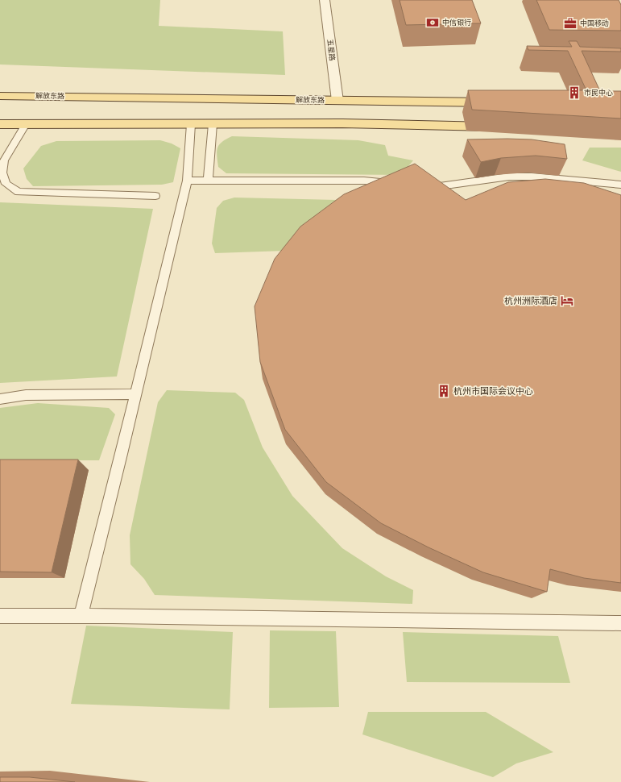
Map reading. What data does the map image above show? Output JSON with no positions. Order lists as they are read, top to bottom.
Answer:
{
  "streets": {
    "main road": ["解放东路"],
    "street": ["五星路"]
  },
  "crossings": [
    ["五星路", "解放东路"]
  ],
  "places": {
    "bank": ["中信银行"],
    "office": ["中国移动"],
    "building": ["市民中心", "杭州市国际会议中心"],
    "hotel": ["杭州洲际酒店"]
  }
}
